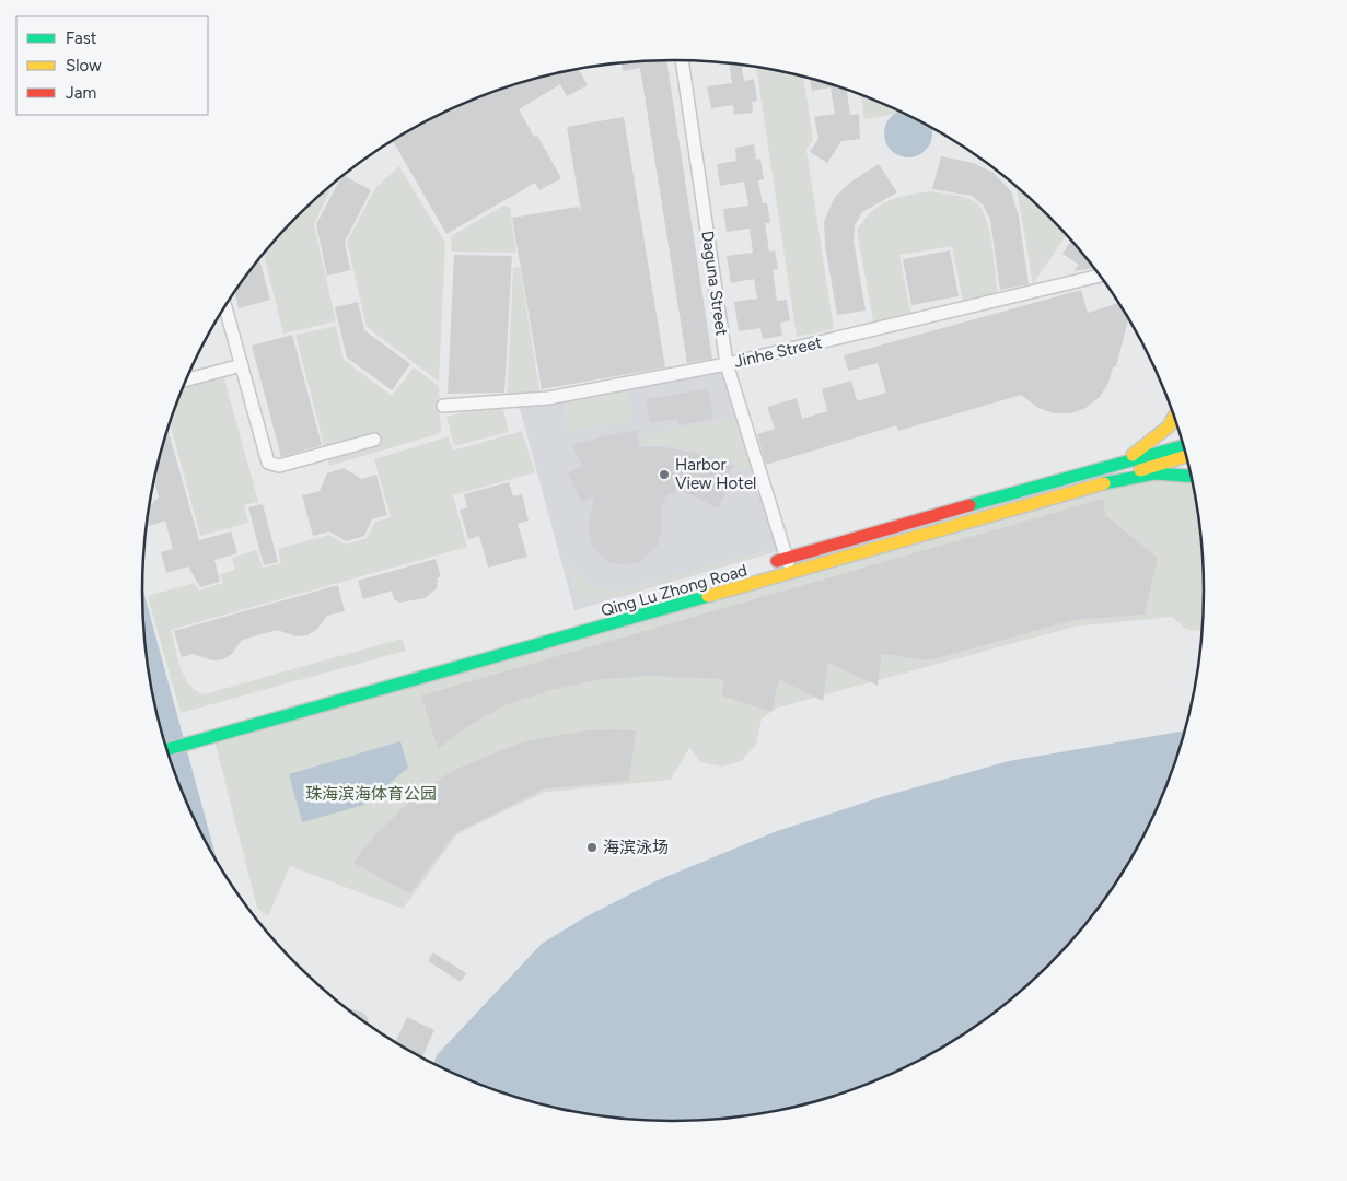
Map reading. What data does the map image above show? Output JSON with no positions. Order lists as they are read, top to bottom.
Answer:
{
  "streets": {
    "main road": ["Qing Lu Zhong Road"],
    "street": ["Daguna Street", "Jinhe Street"]
  },
  "crossings": [
    ["Daguna Street", "Jinhe Street"],
    ["Daguna Street", "Qing Lu Zhong Road"]
  ],
  "parks": ["珠海滨海体育公园"],
  "places": ["Harbor View Hotel", "海滨泳场"],
  "legend": ["Fast", "Slow", "Jam"]
}
